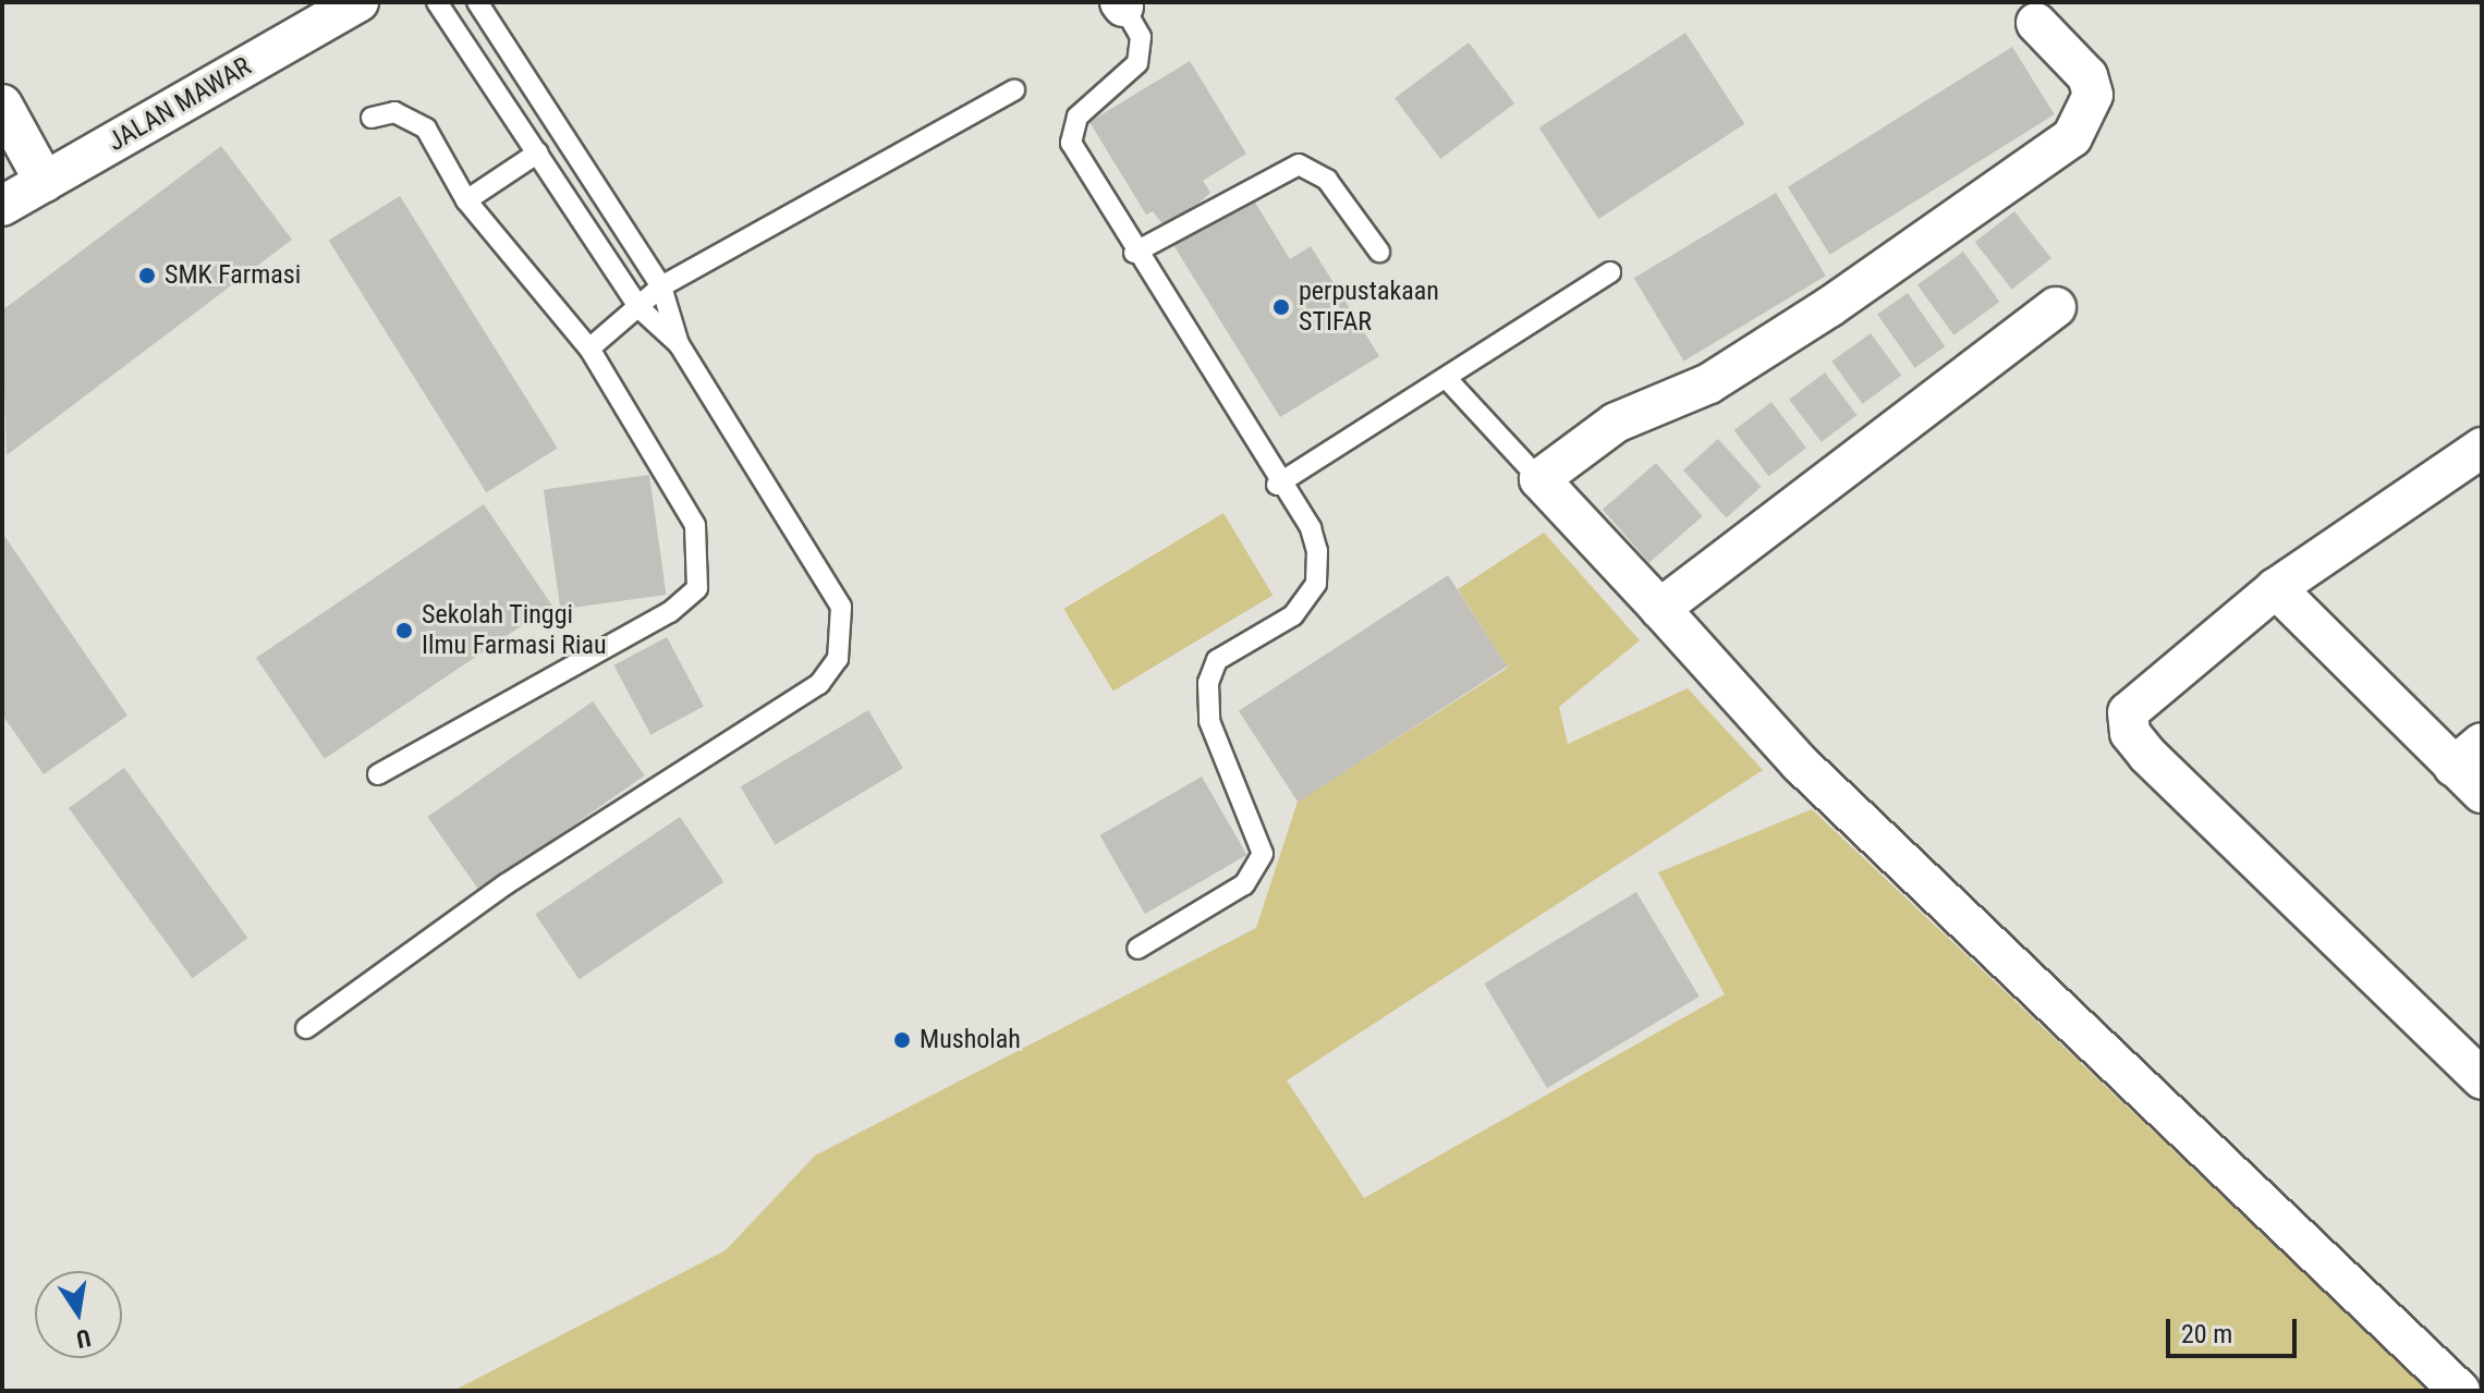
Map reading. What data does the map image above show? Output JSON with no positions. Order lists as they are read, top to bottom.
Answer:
{
  "streets": {
    "street": ["JALAN MAWAR"]
  },
  "places": [
    "SMK Farmasi",
    "perpustakaan STIFAR",
    "Sekolah Tinggi Ilmu Farmasi Riau",
    "Musholah"
  ],
  "scale_bar": "20 m",
  "north": "bottom"
}
